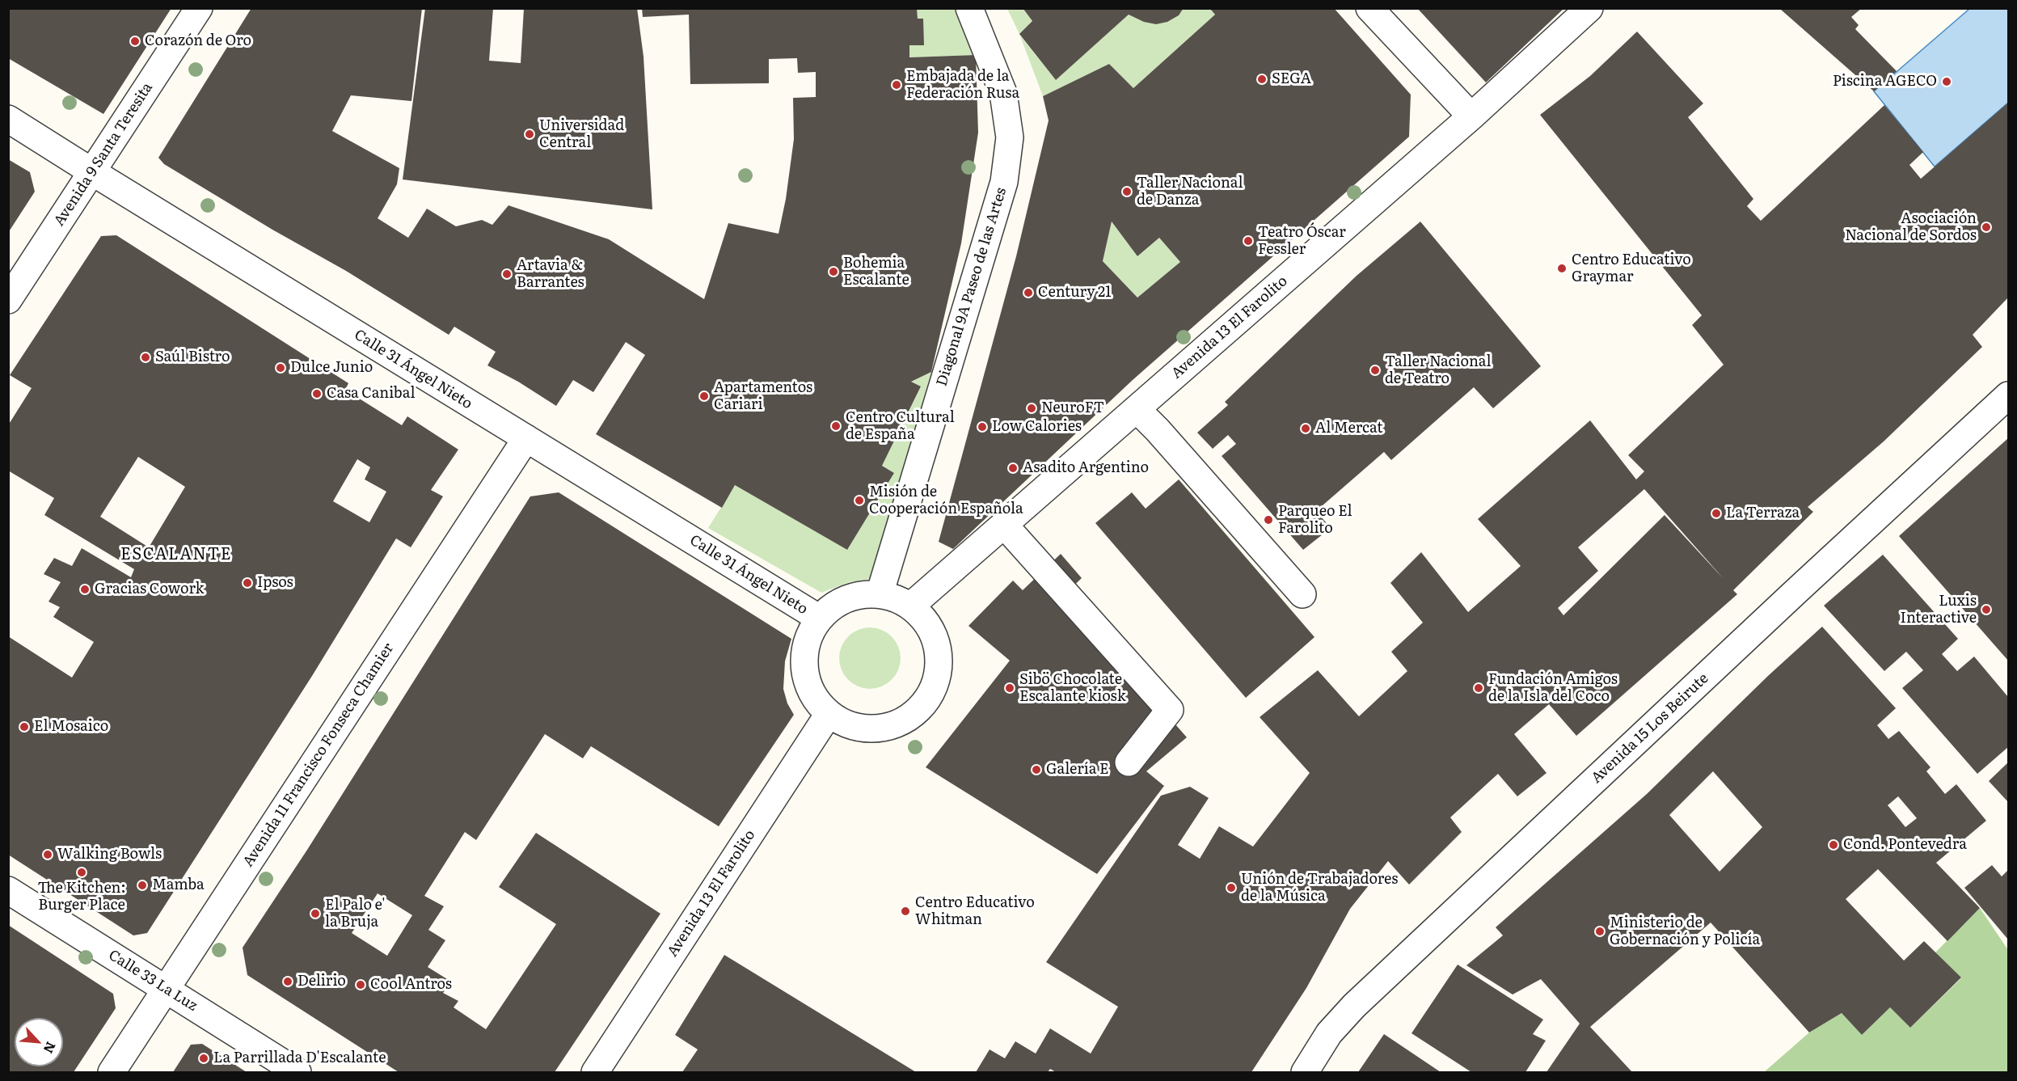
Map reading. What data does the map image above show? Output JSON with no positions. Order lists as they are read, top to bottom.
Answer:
{
  "streets": {
    "street": [
      "Avenida 9 Santa Teresita",
      "Diagonal 9A Paseo de las Artes",
      "Avenida 13 El Farolito",
      "Calle 31 Ángel Nieto",
      "Avenida 15 Los Beirute",
      "Avenida 11 Francisco Fonseca Chamier",
      "Calle 33 La Luz"
    ]
  },
  "crossings": [
    ["Avenida 9 Santa Teresita", "Calle 31 Ángel Nieto"],
    ["Diagonal 9A Paseo de las Artes", "Avenida 13 El Farolito"],
    ["Diagonal 9A Paseo de las Artes", "Calle 31 Ángel Nieto"],
    ["Avenida 13 El Farolito", "Calle 31 Ángel Nieto"],
    ["Calle 31 Ángel Nieto", "Avenida 11 Francisco Fonseca Chamier"],
    ["Avenida 11 Francisco Fonseca Chamier", "Calle 33 La Luz"]
  ],
  "districts": ["ESCALANTE"],
  "places": [
    "Corazón de Oro",
    "SEGA",
    "Piscina AGECO",
    "Embajada de la Federación Rusa",
    "Universidad Central",
    "Taller Nacional de Danza",
    "Asociación Nacional de Sordos",
    "Teatro Óscar Fessler",
    "Centro Educativo Graymar",
    "Bohemia Escalante",
    "Artavia & Barrantes",
    "Century 21",
    "Saúl Bistro",
    "Dulce Junio",
    "Taller Nacional de Teatro",
    "Casa Canibal",
    "Apartamentos Cariari",
    "NeuroFT",
    "Centro Cultural de España",
    "Low Calories",
    "Al Mercat",
    "Asadito Argentino",
    "Misión de Cooperación Española",
    "La Terraza",
    "Parqueo El Farolito",
    "Ipsos",
    "Gracias Cowork",
    "Luxis Interactive",
    "Sibö Chocolate Escalante kiosk",
    "Fundación Amigos de la Isla del Coco",
    "El Mosaico",
    "Galería E",
    "Cond. Pontevedra",
    "Walking Bowls",
    "The Kitchen: Burger Place",
    "Mamba",
    "Unión de Trabajadores de la Música",
    "Centro Educativo Whitman",
    "El Palo e' la Bruja",
    "Ministerio de Gobernación y Policía",
    "Delirio",
    "Cool Antros",
    "La Parrillada D'Escalante"
  ],
  "north": "bottom right"
}
